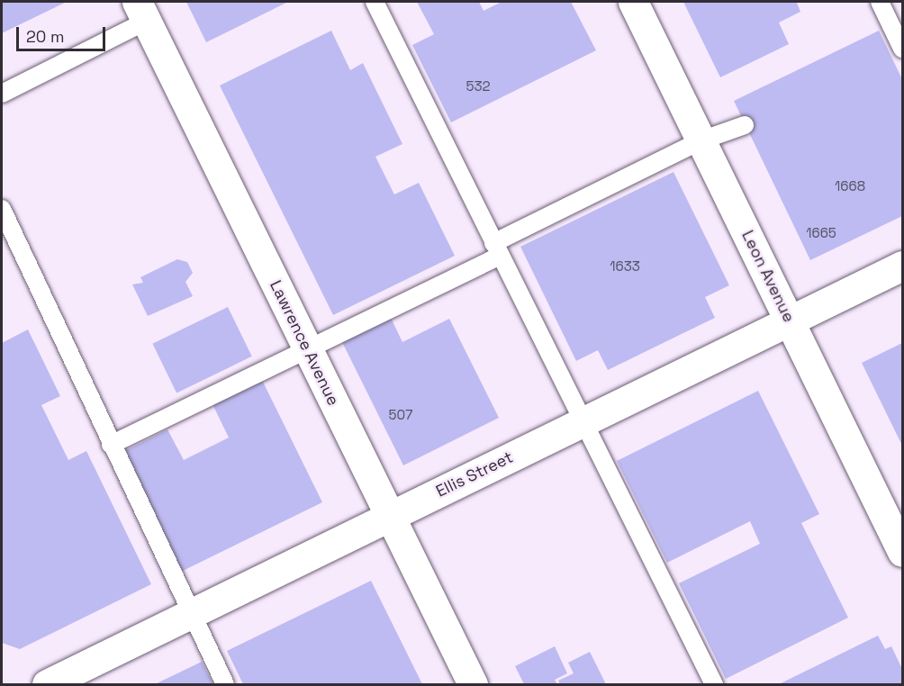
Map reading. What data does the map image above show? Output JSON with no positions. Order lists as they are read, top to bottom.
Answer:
{
  "streets": {
    "street": ["Leon Avenue", "Lawrence Avenue", "Ellis Street"]
  },
  "crossings": [
    ["Leon Avenue", "Ellis Street"],
    ["Lawrence Avenue", "Ellis Street"]
  ],
  "house_numbers": [
    "532",
    "1668",
    "1665",
    "1633",
    "507"
  ],
  "scale_bar": "20 m"
}
